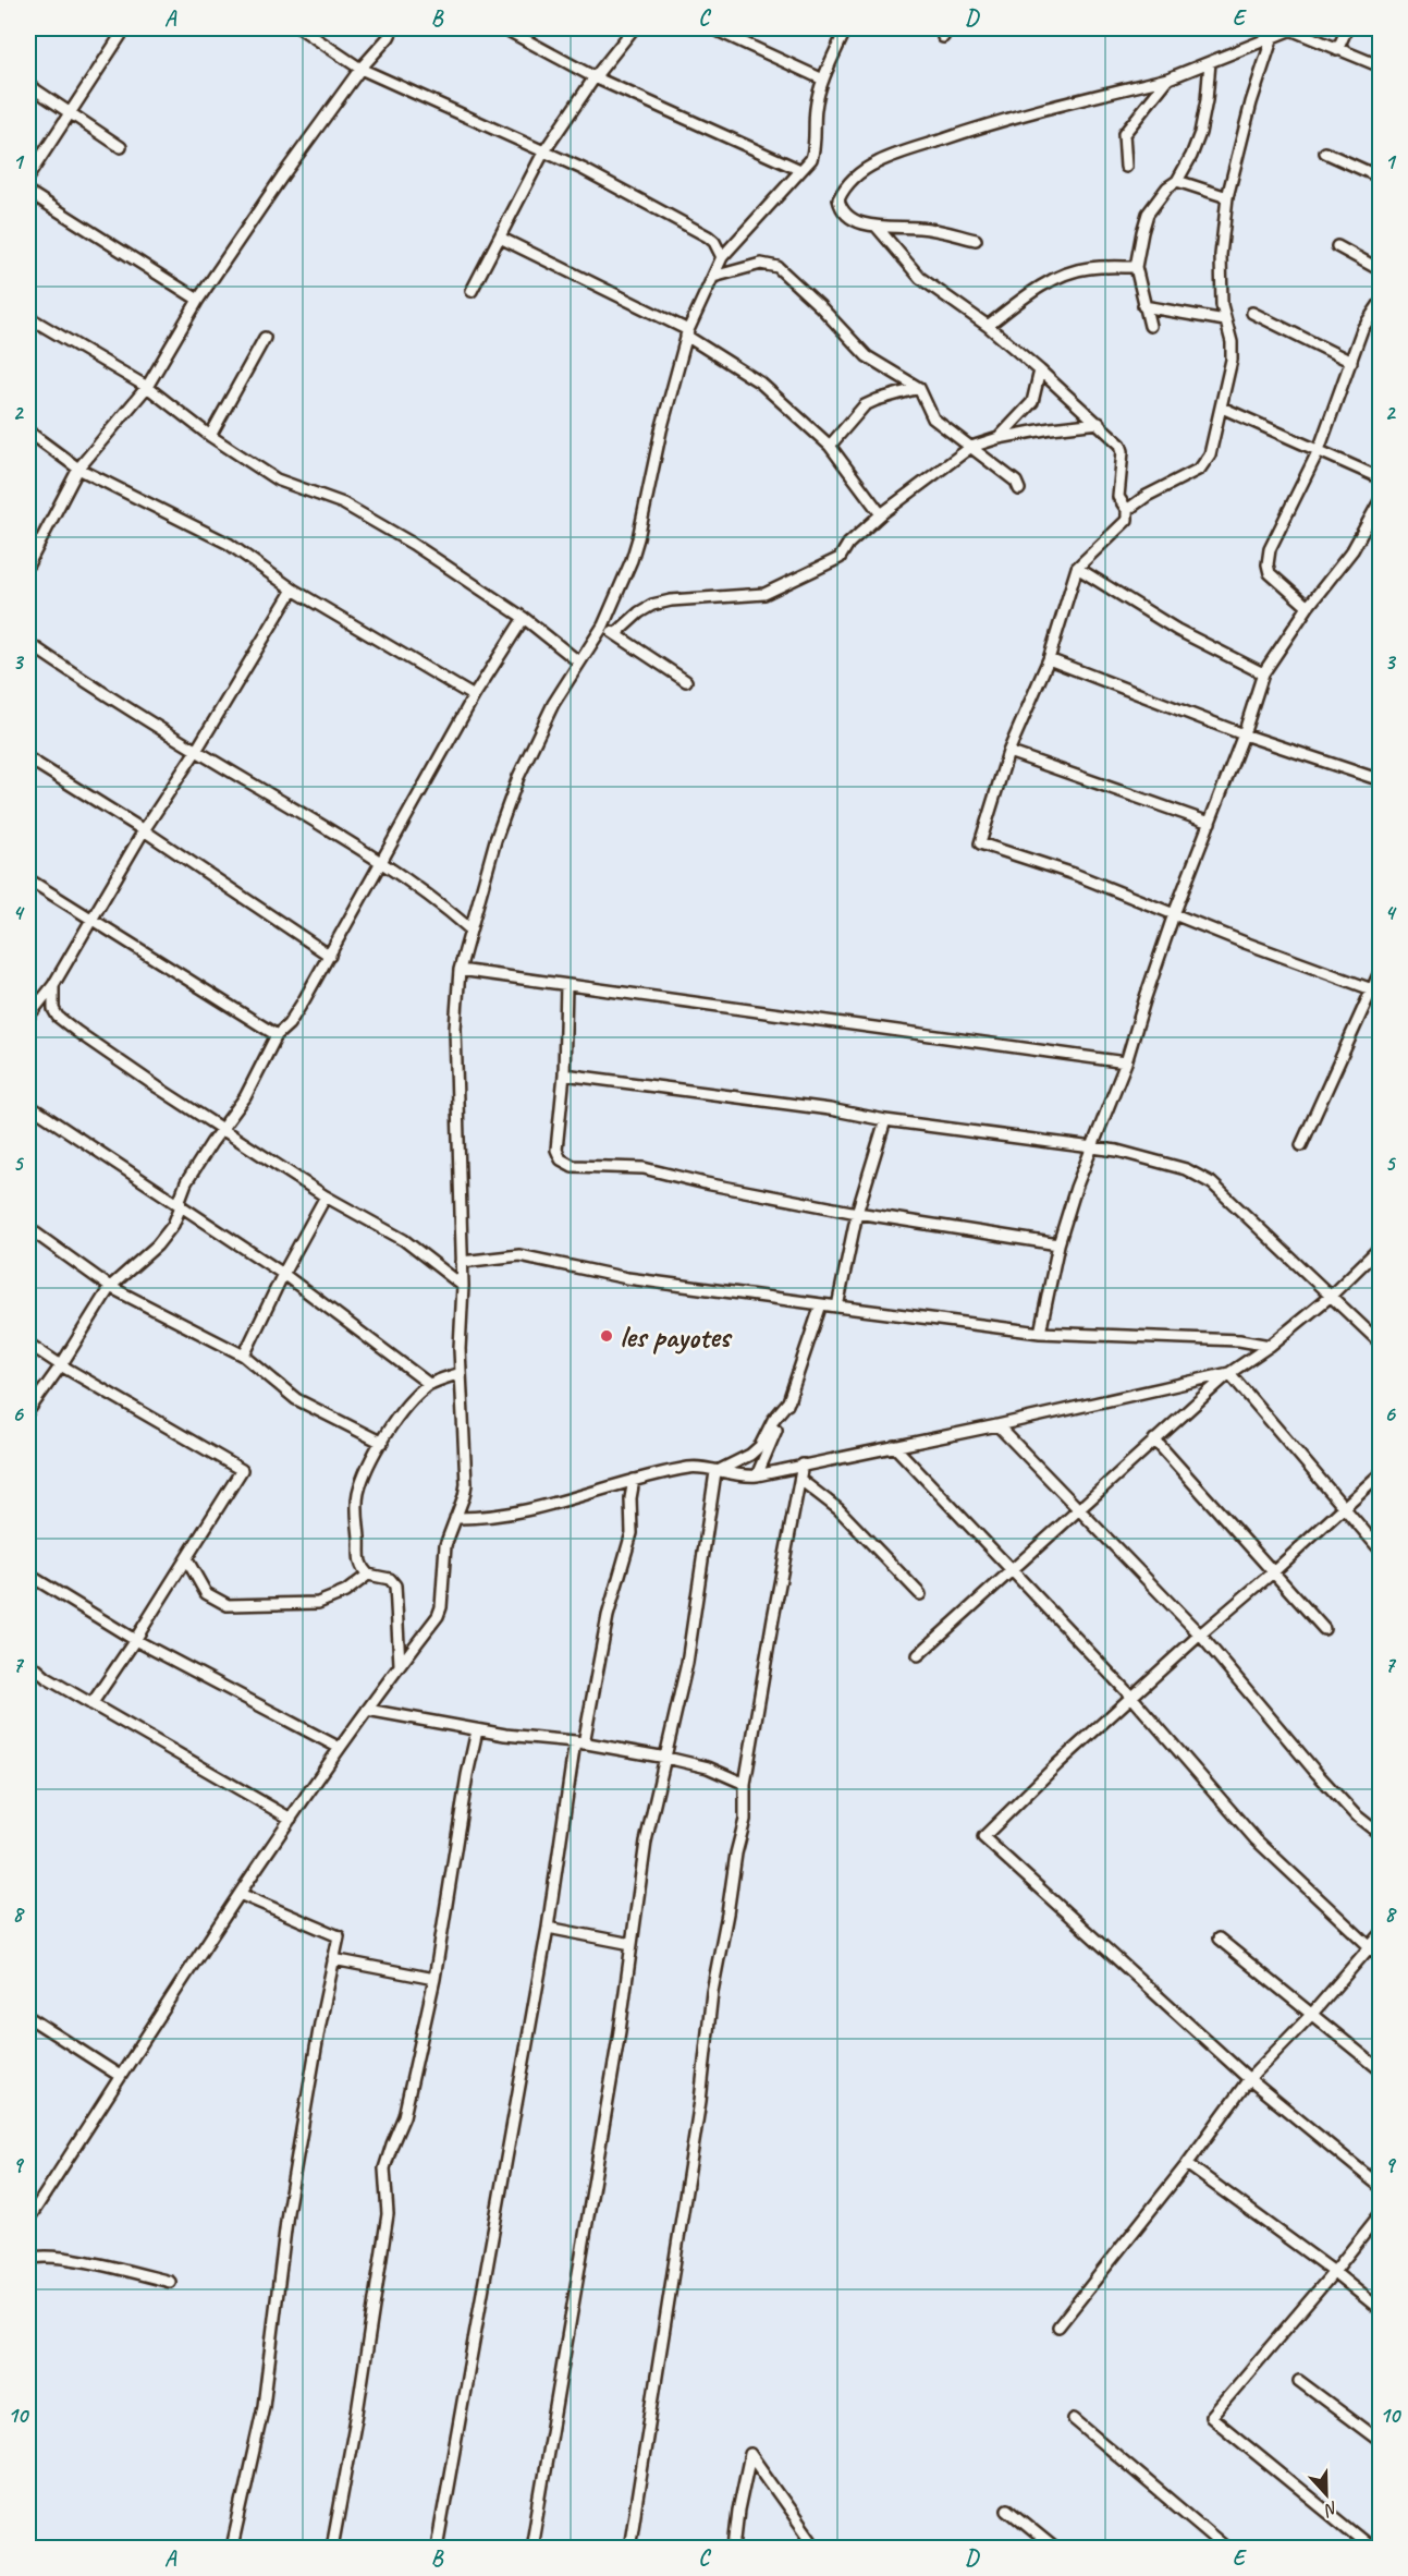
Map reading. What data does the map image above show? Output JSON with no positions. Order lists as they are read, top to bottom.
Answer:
{
  "places": ["les payotes"],
  "north": "bottom",
  "grid": {
    "columns": [
      "A",
      "B",
      "C",
      "D",
      "E"
    ],
    "rows": [
      "1",
      "2",
      "3",
      "4",
      "5",
      "6",
      "7",
      "8",
      "9",
      "10"
    ]
  }
}
